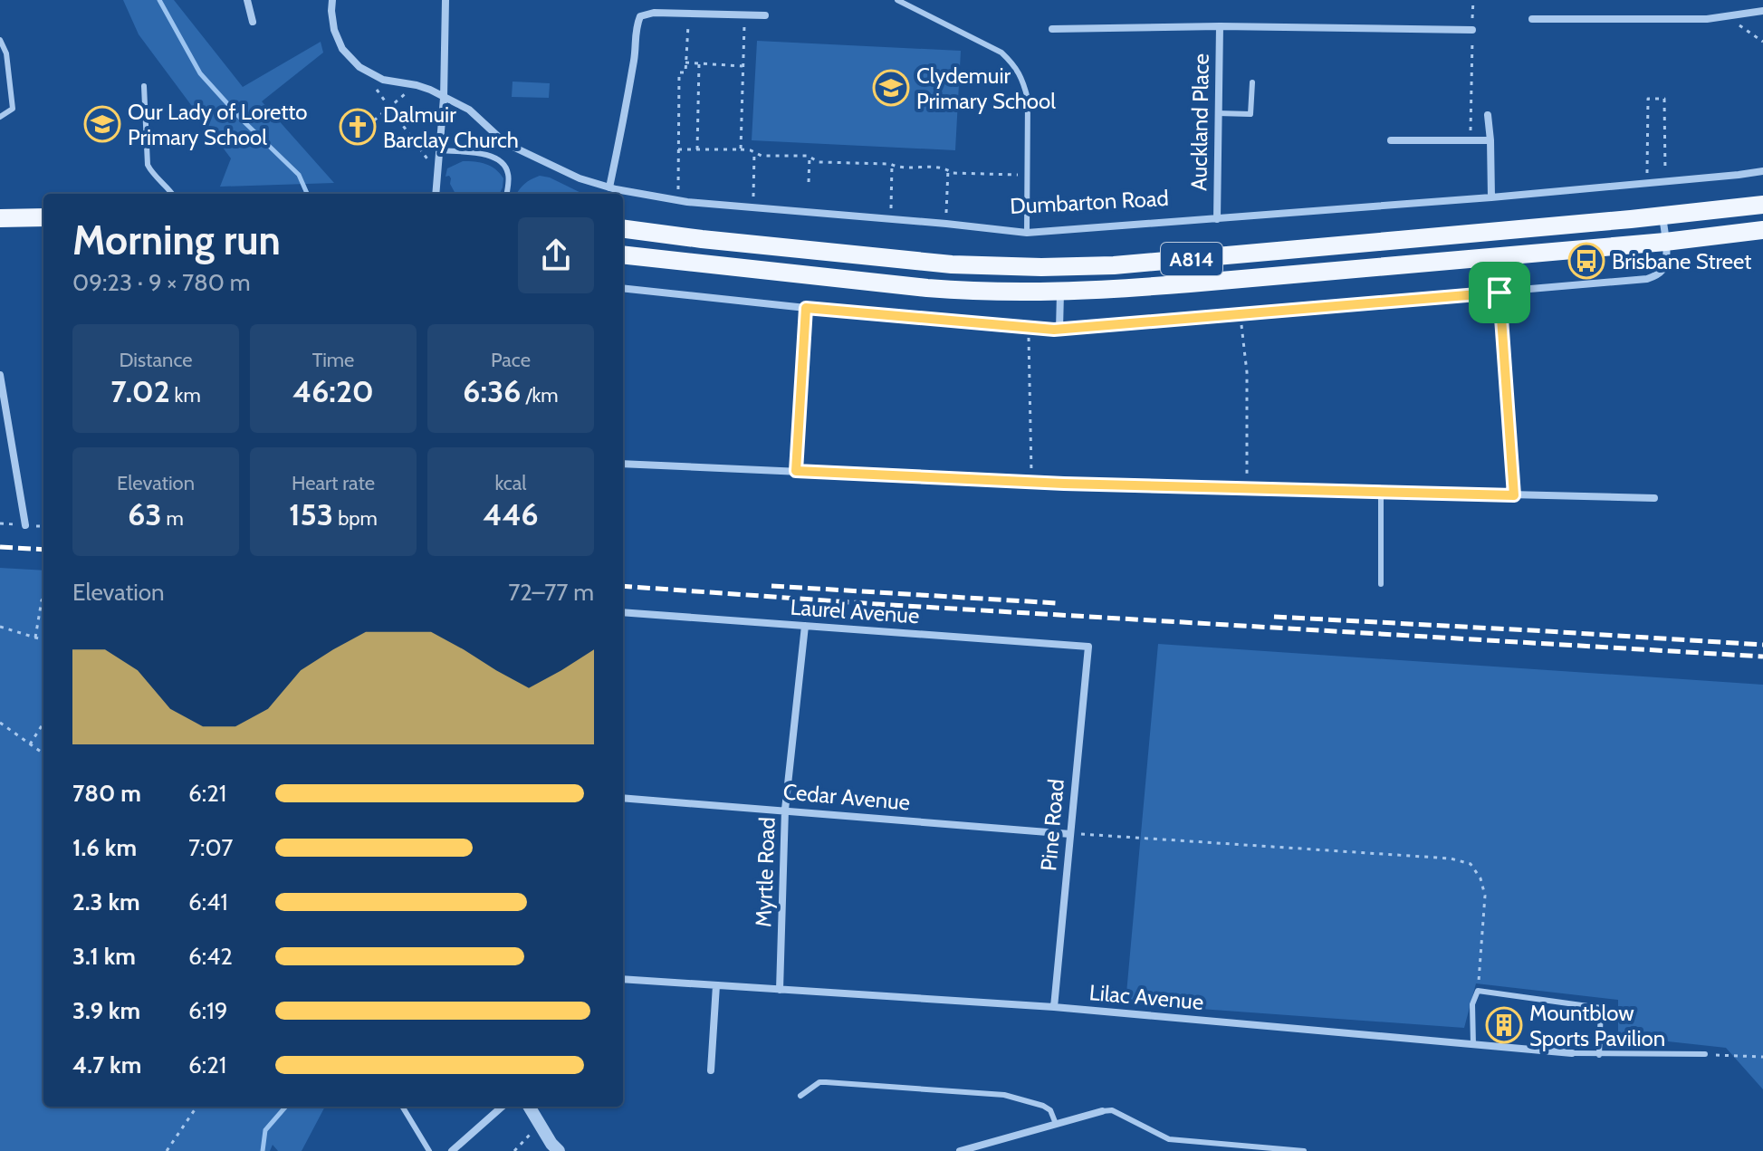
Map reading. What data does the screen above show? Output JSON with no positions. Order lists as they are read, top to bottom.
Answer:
{
  "streets": {
    "main road": ["A814"],
    "street": [
      "Auckland Place",
      "Dumbarton Road",
      "Laurel Avenue",
      "Cedar Avenue",
      "Pine Road",
      "Myrtle Road",
      "Lilac Avenue"
    ]
  },
  "crossings": [
    ["Auckland Place", "Dumbarton Road"],
    ["Laurel Avenue", "Pine Road"],
    ["Laurel Avenue", "Myrtle Road"],
    ["Cedar Avenue", "Pine Road"],
    ["Cedar Avenue", "Myrtle Road"],
    ["Pine Road", "Lilac Avenue"],
    ["Myrtle Road", "Lilac Avenue"]
  ],
  "places": {
    "school or university": ["Clydemuir Primary School", "Our Lady of Loretto Primary School"],
    "church": ["Dalmuir Barclay Church"],
    "bus stop": ["Brisbane Street"],
    "building": ["Mountblow Sports Pavilion"]
  },
  "page": {
    "heading": ["Morning run", "09:23 · 9 × 780 m"],
    "stats": [
      ["Distance", "7.02 km"],
      ["Time", "46:20"],
      ["Pace", "6:36 /km"],
      ["Elevation", "63 m"],
      ["Heart rate", "153 bpm"],
      ["kcal", "446"]
    ],
    "chart": ["Elevation", "72–77 m"],
    "list": [
      {
        "name": "780 m",
        "note": "6:21"
      },
      {
        "name": "1.6 km",
        "note": "7:07"
      },
      {
        "name": "2.3 km",
        "note": "6:41"
      },
      {
        "name": "3.1 km",
        "note": "6:42"
      },
      {
        "name": "3.9 km",
        "note": "6:19"
      },
      {
        "name": "4.7 km",
        "note": "6:21"
      }
    ]
  }
}
